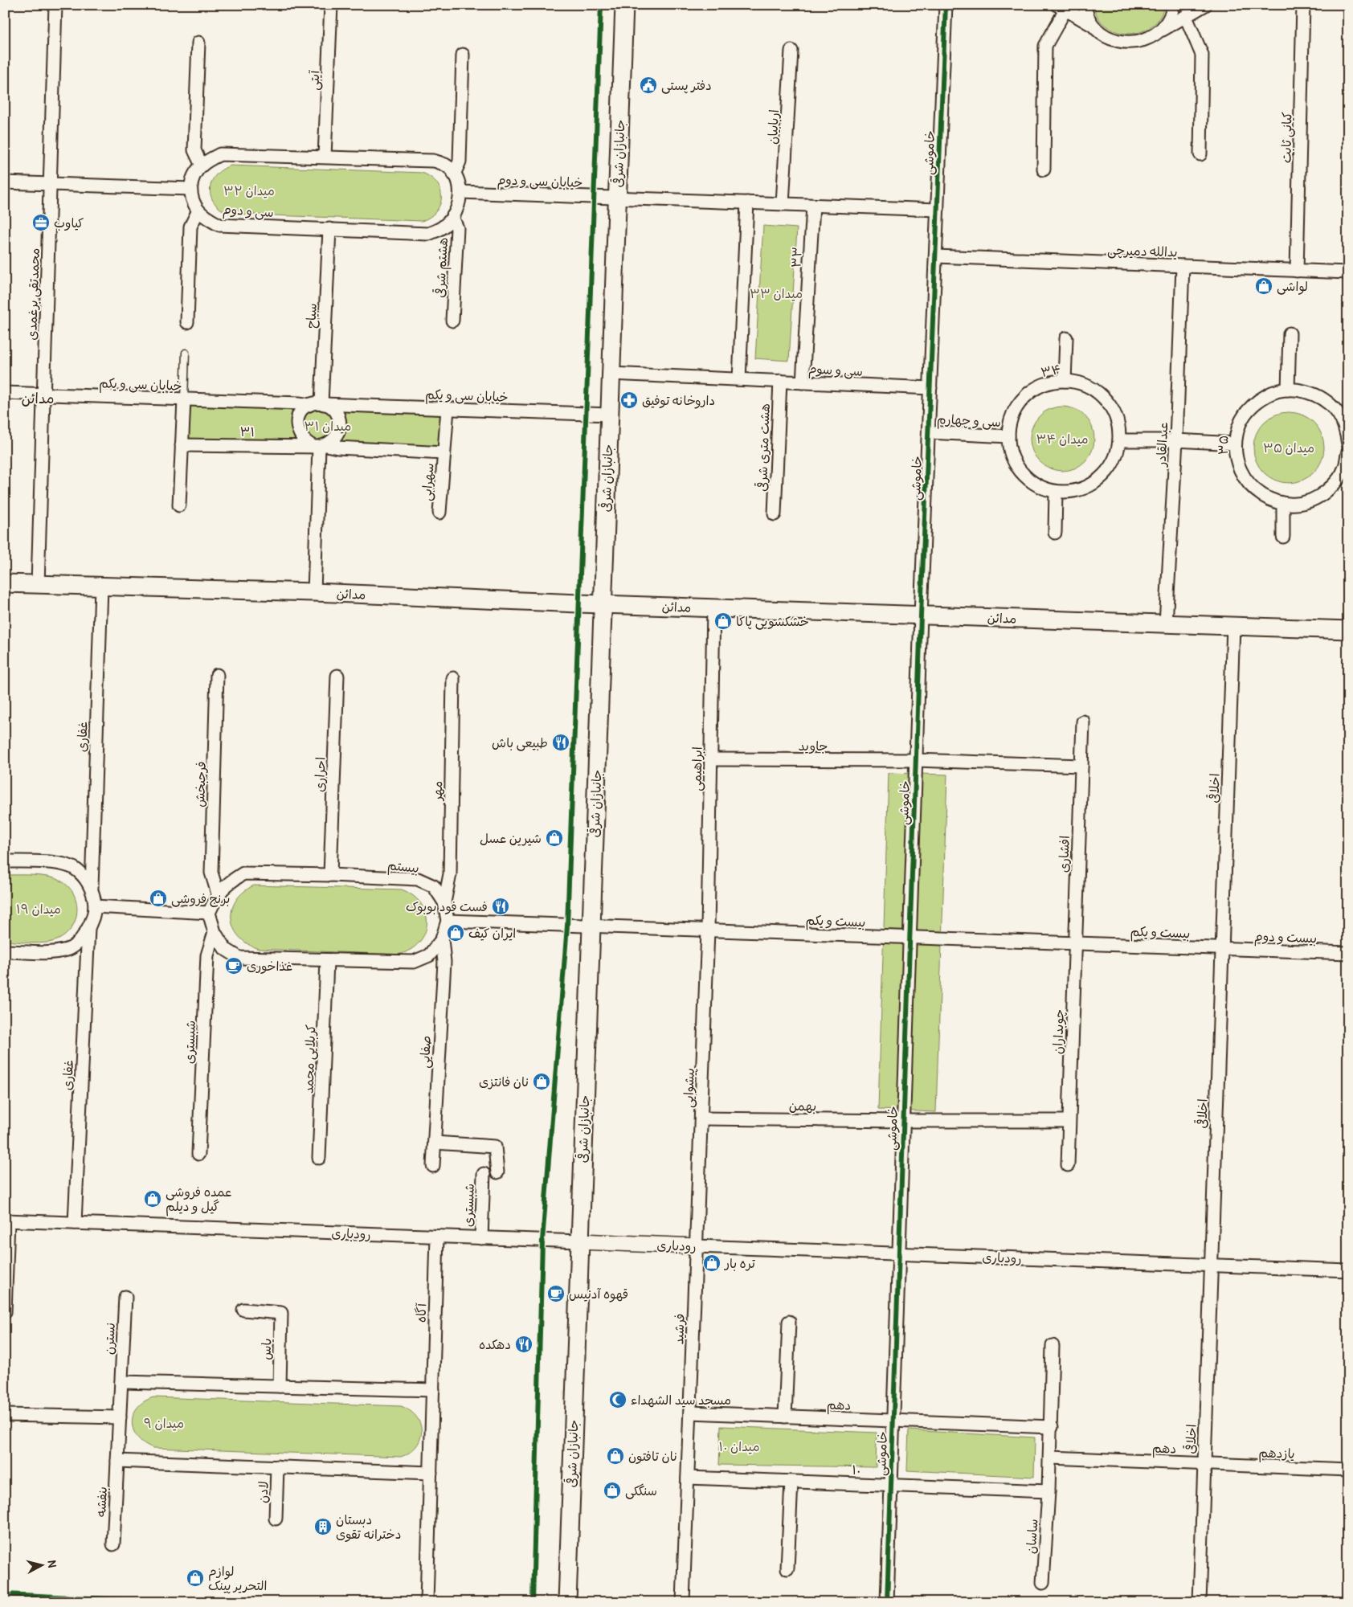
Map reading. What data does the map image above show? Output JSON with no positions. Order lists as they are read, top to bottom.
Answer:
{
  "streets": {
    "main road": ["جانبازان شرقی", "مدائن"],
    "street": [
      "آیتی",
      "اربابیان",
      "کیانی ثابت",
      "خاموشی",
      "خیابان سی و دوم",
      "سی و دوم",
      "یدالله دمیرچی",
      "۳۳",
      "هشتم شرقی",
      "محمدتقی برغمدی",
      "سیاح",
      "سی و سوم",
      "۳۴",
      "خیابان سی و یکم",
      "سی و چهارم",
      "۳۱",
      "عبدالقادر",
      "۳۵",
      "هشت متری شرقی",
      "سهرابی",
      "غفاری",
      "جاوید",
      "ابراهیمی",
      "احراری",
      "فرحبخش",
      "اخلاقی",
      "مهر",
      "افشاری",
      "بیستم",
      "بیست و یکم",
      "بیست و دوم",
      "چوبداران",
      "شبستری",
      "صفایی",
      "کربلایی محمد",
      "پیشوایی",
      "بهمن",
      "رودباری",
      "آگاه",
      "فرشید",
      "نسترن",
      "یاس",
      "دهم",
      "یازدهم",
      "۱۰",
      "لادن",
      "بنفشه",
      "ساسان"
    ]
  },
  "crossings": [
    ["کیانی ثابت", "یدالله دمیرچی"],
    ["خاموشی", "یدالله دمیرچی"],
    ["خاموشی", "سی و سوم"],
    ["خاموشی", "سی و چهارم"],
    ["خاموشی", "مدائن"],
    ["خاموشی", "جاوید"],
    ["خاموشی", "بیست و یکم"],
    ["خاموشی", "بهمن"],
    ["خاموشی", "رودباری"],
    ["خاموشی", "دهم"],
    ["خاموشی", "۱۰"],
    ["جانبازان شرقی", "خیابان سی و دوم"],
    ["جانبازان شرقی", "سی و سوم"],
    ["جانبازان شرقی", "خیابان سی و یکم"],
    ["جانبازان شرقی", "مدائن"],
    ["جانبازان شرقی", "بیست و یکم"],
    ["جانبازان شرقی", "رودباری"],
    ["سی و دوم", "هشتم شرقی"],
    ["سی و دوم", "سیاح"],
    ["یدالله دمیرچی", "عبدالقادر"],
    ["۳۳", "سی و سوم"],
    ["محمدتقی برغمدی", "خیابان سی و یکم"],
    ["محمدتقی برغمدی", "مدائن"],
    ["سیاح", "خیابان سی و یکم"],
    ["سیاح", "۳۱"],
    ["سی و سوم", "هشت متری شرقی"],
    ["۳۴", "سی و چهارم"],
    ["خیابان سی و یکم", "۳۱"],
    ["۳۱", "سهرابی"],
    ["عبدالقادر", "مدائن"],
    ["مدائن", "غفاری"],
    ["مدائن", "ابراهیمی"],
    ["مدائن", "اخلاقی"],
    ["غفاری", "رودباری"],
    ["جاوید", "ابراهیمی"],
    ["ابراهیمی", "بیست و یکم"],
    ["ابراهیمی", "پیشوایی"],
    ["احراری", "بیستم"],
    ["فرحبخش", "بیستم"],
    ["اخلاقی", "بیست و یکم"],
    ["اخلاقی", "بیست و دوم"],
    ["اخلاقی", "رودباری"],
    ["اخلاقی", "دهم"],
    ["اخلاقی", "یازدهم"],
    ["مهر", "بیستم"],
    ["افشاری", "بیست و یکم"],
    ["افشاری", "چوبداران"],
    ["بیستم", "بیست و یکم"],
    ["بیستم", "شبستری"],
    ["بیستم", "صفایی"],
    ["بیستم", "کربلایی محمد"],
    ["بیست و یکم", "بیست و دوم"],
    ["بیست و یکم", "چوبداران"],
    ["بیست و یکم", "پیشوایی"],
    ["شبستری", "رودباری"],
    ["پیشوایی", "بهمن"],
    ["پیشوایی", "رودباری"],
    ["پیشوایی", "فرشید"],
    ["رودباری", "آگاه"],
    ["رودباری", "فرشید"],
    ["فرشید", "دهم"],
    ["دهم", "یازدهم"],
    ["دهم", "ساسان"],
    ["۱۰", "ساسان"]
  ],
  "districts": ["مدائن"],
  "parks": [
    "میدان ۳۲",
    "میدان ۳۳",
    "میدان ۳۱",
    "میدان ۳۴",
    "میدان ۳۵",
    "میدان ۱۹",
    "میدان ۹",
    "میدان ۱۰"
  ],
  "places": {
    "public building": ["دفتر پستی"],
    "office": ["کیاوب"],
    "shop": [
      "لواشی",
      "خشکشویی پاکا",
      "شیرین عسل",
      "برنج فروشی",
      "ایران کیف",
      "نان فانتزی",
      "عمده فروشی گیل و دیلم",
      "تره بار",
      "نان تافتون",
      "سنگکی",
      "لوازم التحریر پینک"
    ],
    "pharmacy": ["داروخانه توفیق"],
    "restaurant": ["طبیعی باش", "فست فود بوبوک", "دهکده"],
    "cafe": ["غذاخوری", "قهوه آدنیس"],
    "mosque": ["مسجد سید الشهداء"],
    "building": ["دبستان دخترانه تقوی"]
  },
  "north": "right"
}
